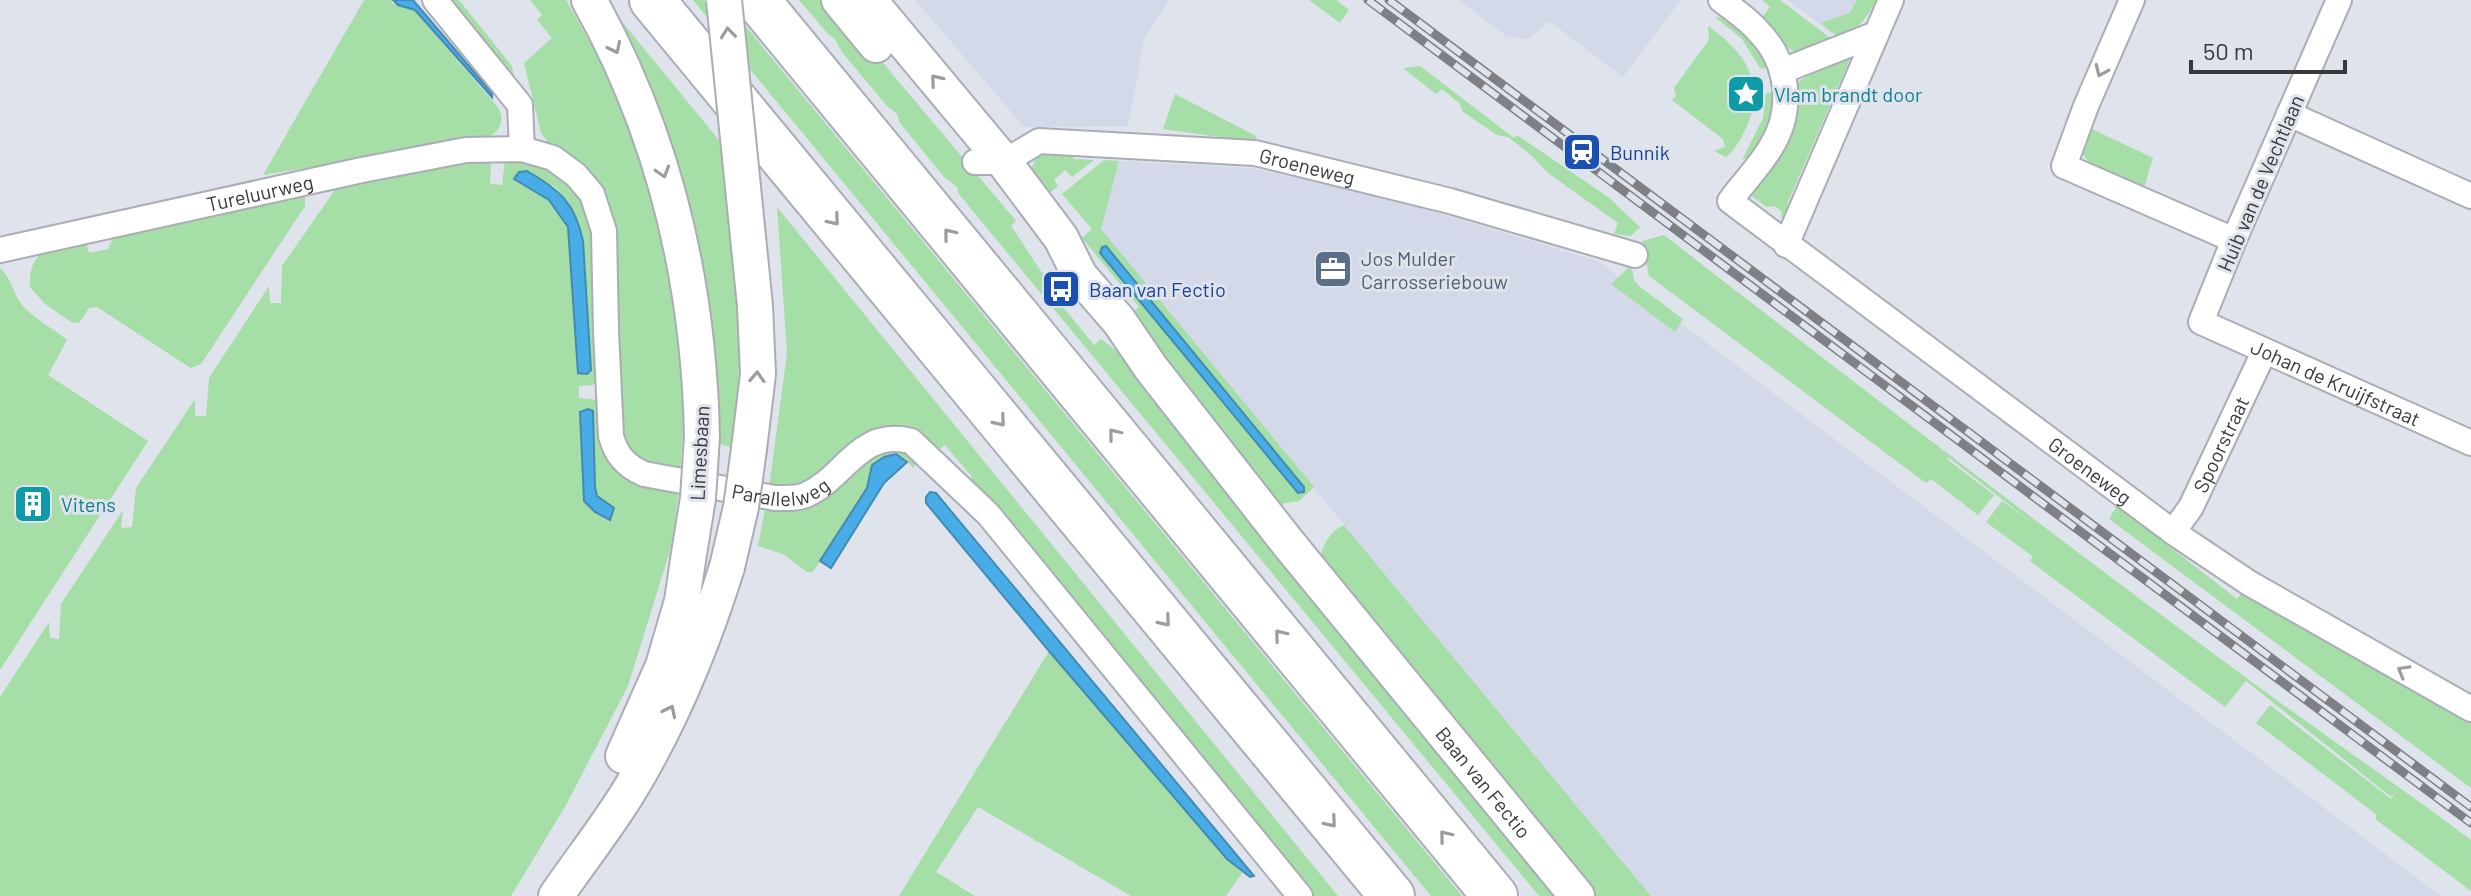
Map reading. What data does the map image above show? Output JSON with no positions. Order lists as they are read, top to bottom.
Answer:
{
  "streets": {
    "main road": ["Limesbaan", "Baan van Fectio"],
    "street": [
      "Groeneweg",
      "Huib van de Vechtlaan",
      "Tureluurweg",
      "Johan de Kruijfstraat",
      "Spoorstraat",
      "Parallelweg"
    ]
  },
  "crossings": [
    ["Groeneweg", "Spoorstraat"],
    ["Groeneweg", "Baan van Fectio"],
    ["Huib van de Vechtlaan", "Johan de Kruijfstraat"],
    ["Tureluurweg", "Parallelweg"],
    ["Johan de Kruijfstraat", "Spoorstraat"]
  ],
  "places": {
    "place": ["Vlam brandt door"],
    "station": ["Bunnik"],
    "office": ["Jos Mulder Carrosseriebouw"],
    "bus stop": ["Baan van Fectio"],
    "building": ["Vitens"]
  },
  "scale_bar": "50 m"
}
